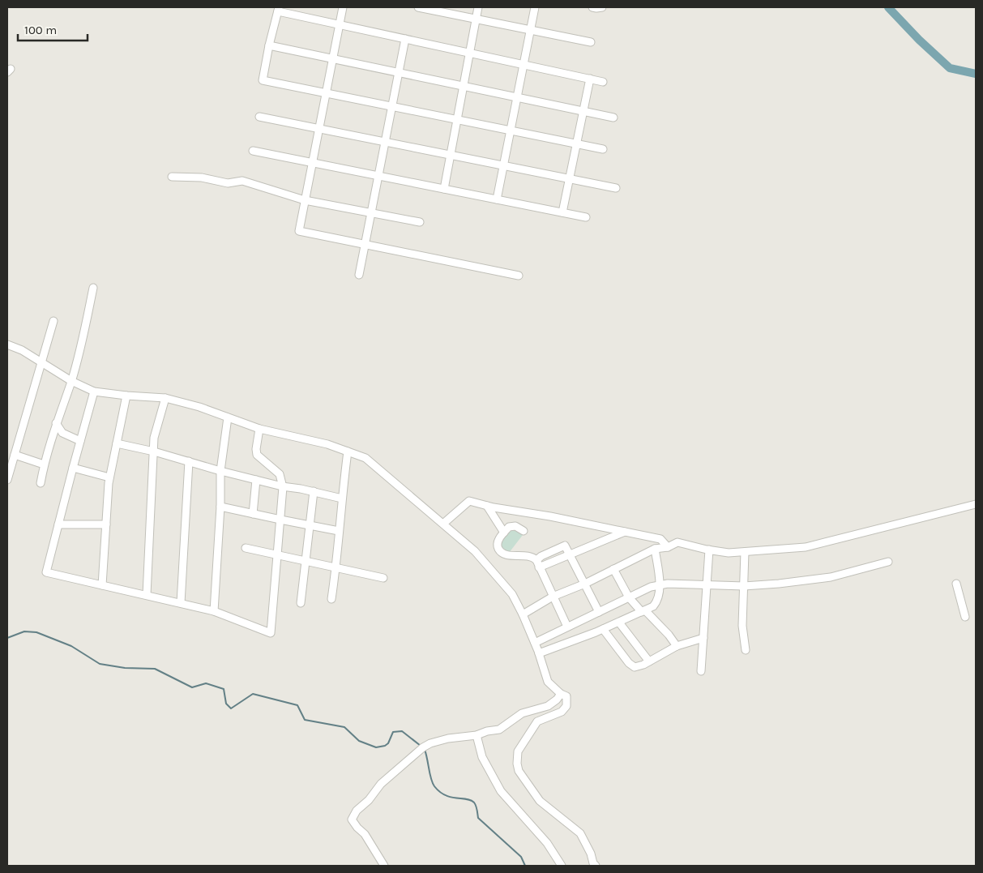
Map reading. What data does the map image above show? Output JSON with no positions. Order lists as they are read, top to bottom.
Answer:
{
  "scale_bar": "100 m"
}
